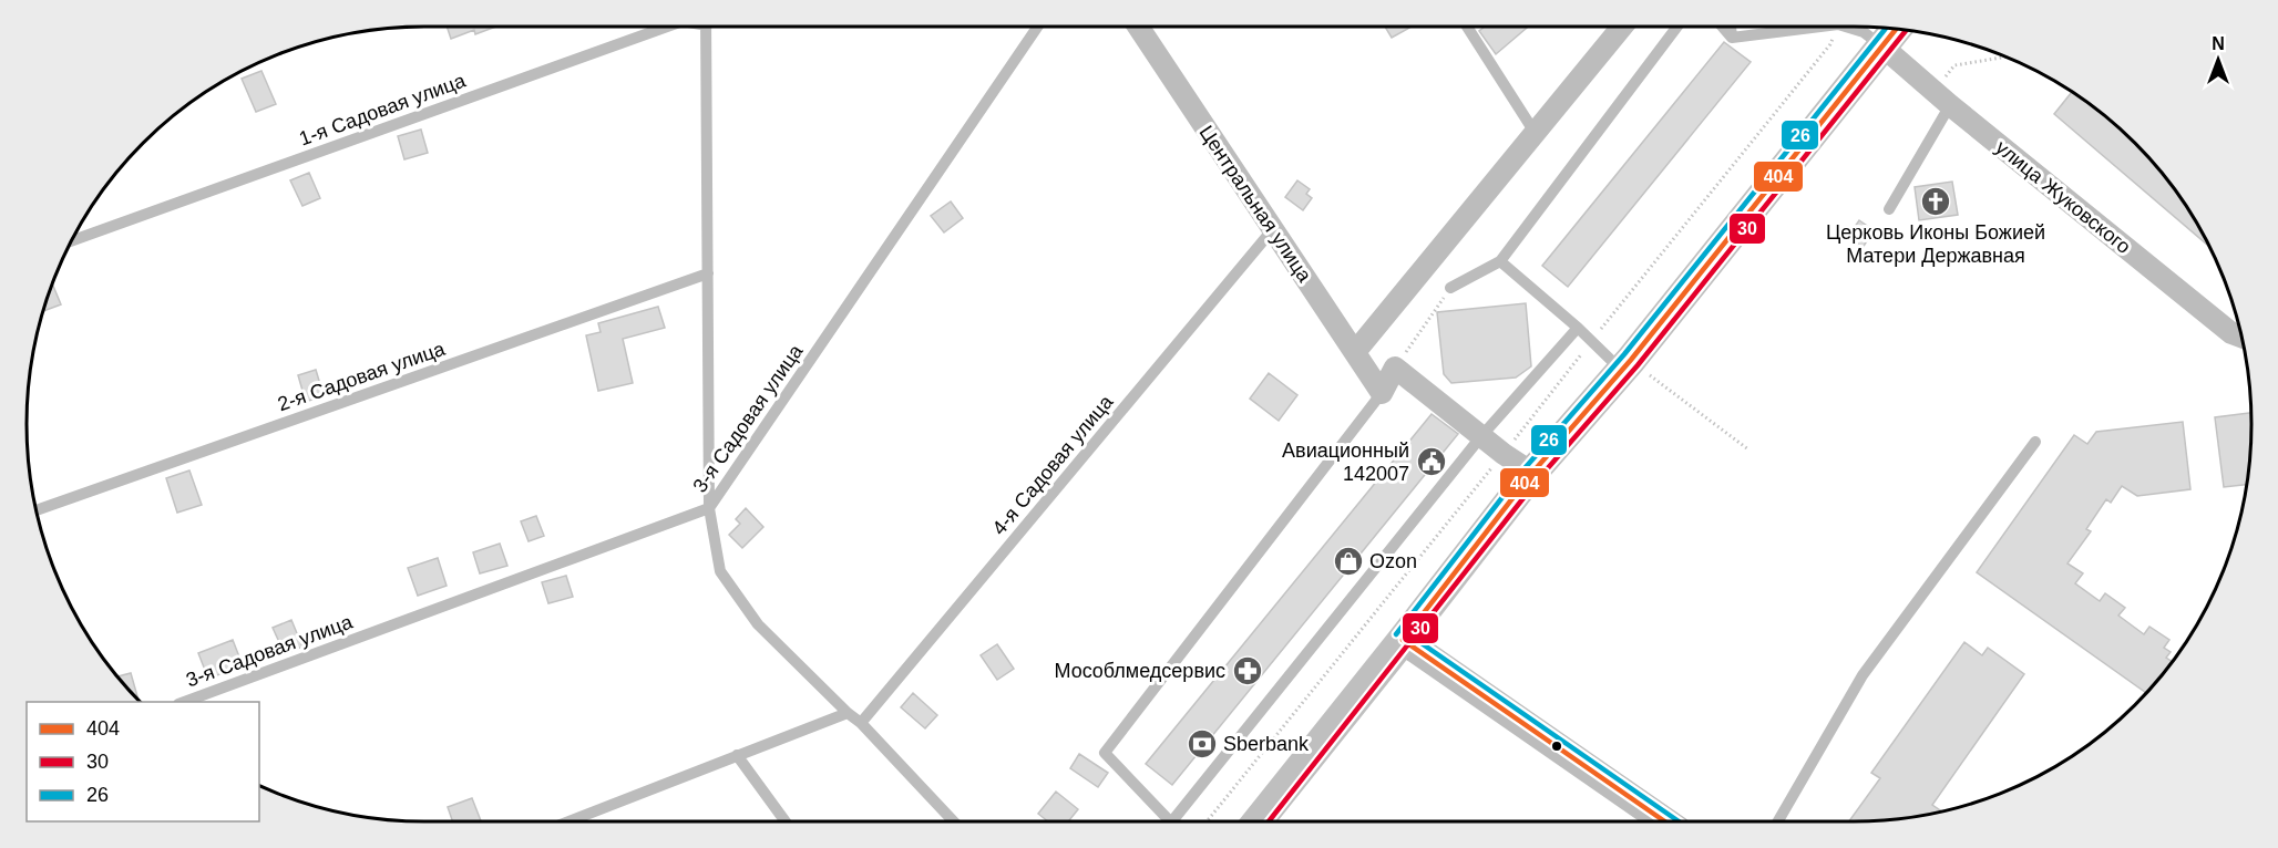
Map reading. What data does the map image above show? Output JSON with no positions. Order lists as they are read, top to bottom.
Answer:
{
  "streets": {
    "street": ["улица Жуковского", "Центральная улица"],
    "lane": [
      "1-я Садовая улица",
      "2-я Садовая улица",
      "3-я Садовая улица",
      "4-я Садовая улица"
    ]
  },
  "crossings": [
    ["Центральная улица", "4-я Садовая улица"]
  ],
  "places": {
    "church": ["Церковь Иконы Божией Матери Державная"],
    "public building": ["Авиационный 142007"],
    "shop": ["Ozon"],
    "pharmacy": ["Мособлмедсервис"],
    "bank": ["Sberbank"]
  },
  "lines": ["transit line 26", "transit line 404", "transit line 30"],
  "legend": ["404", "30", "26"],
  "north": "top"
}
